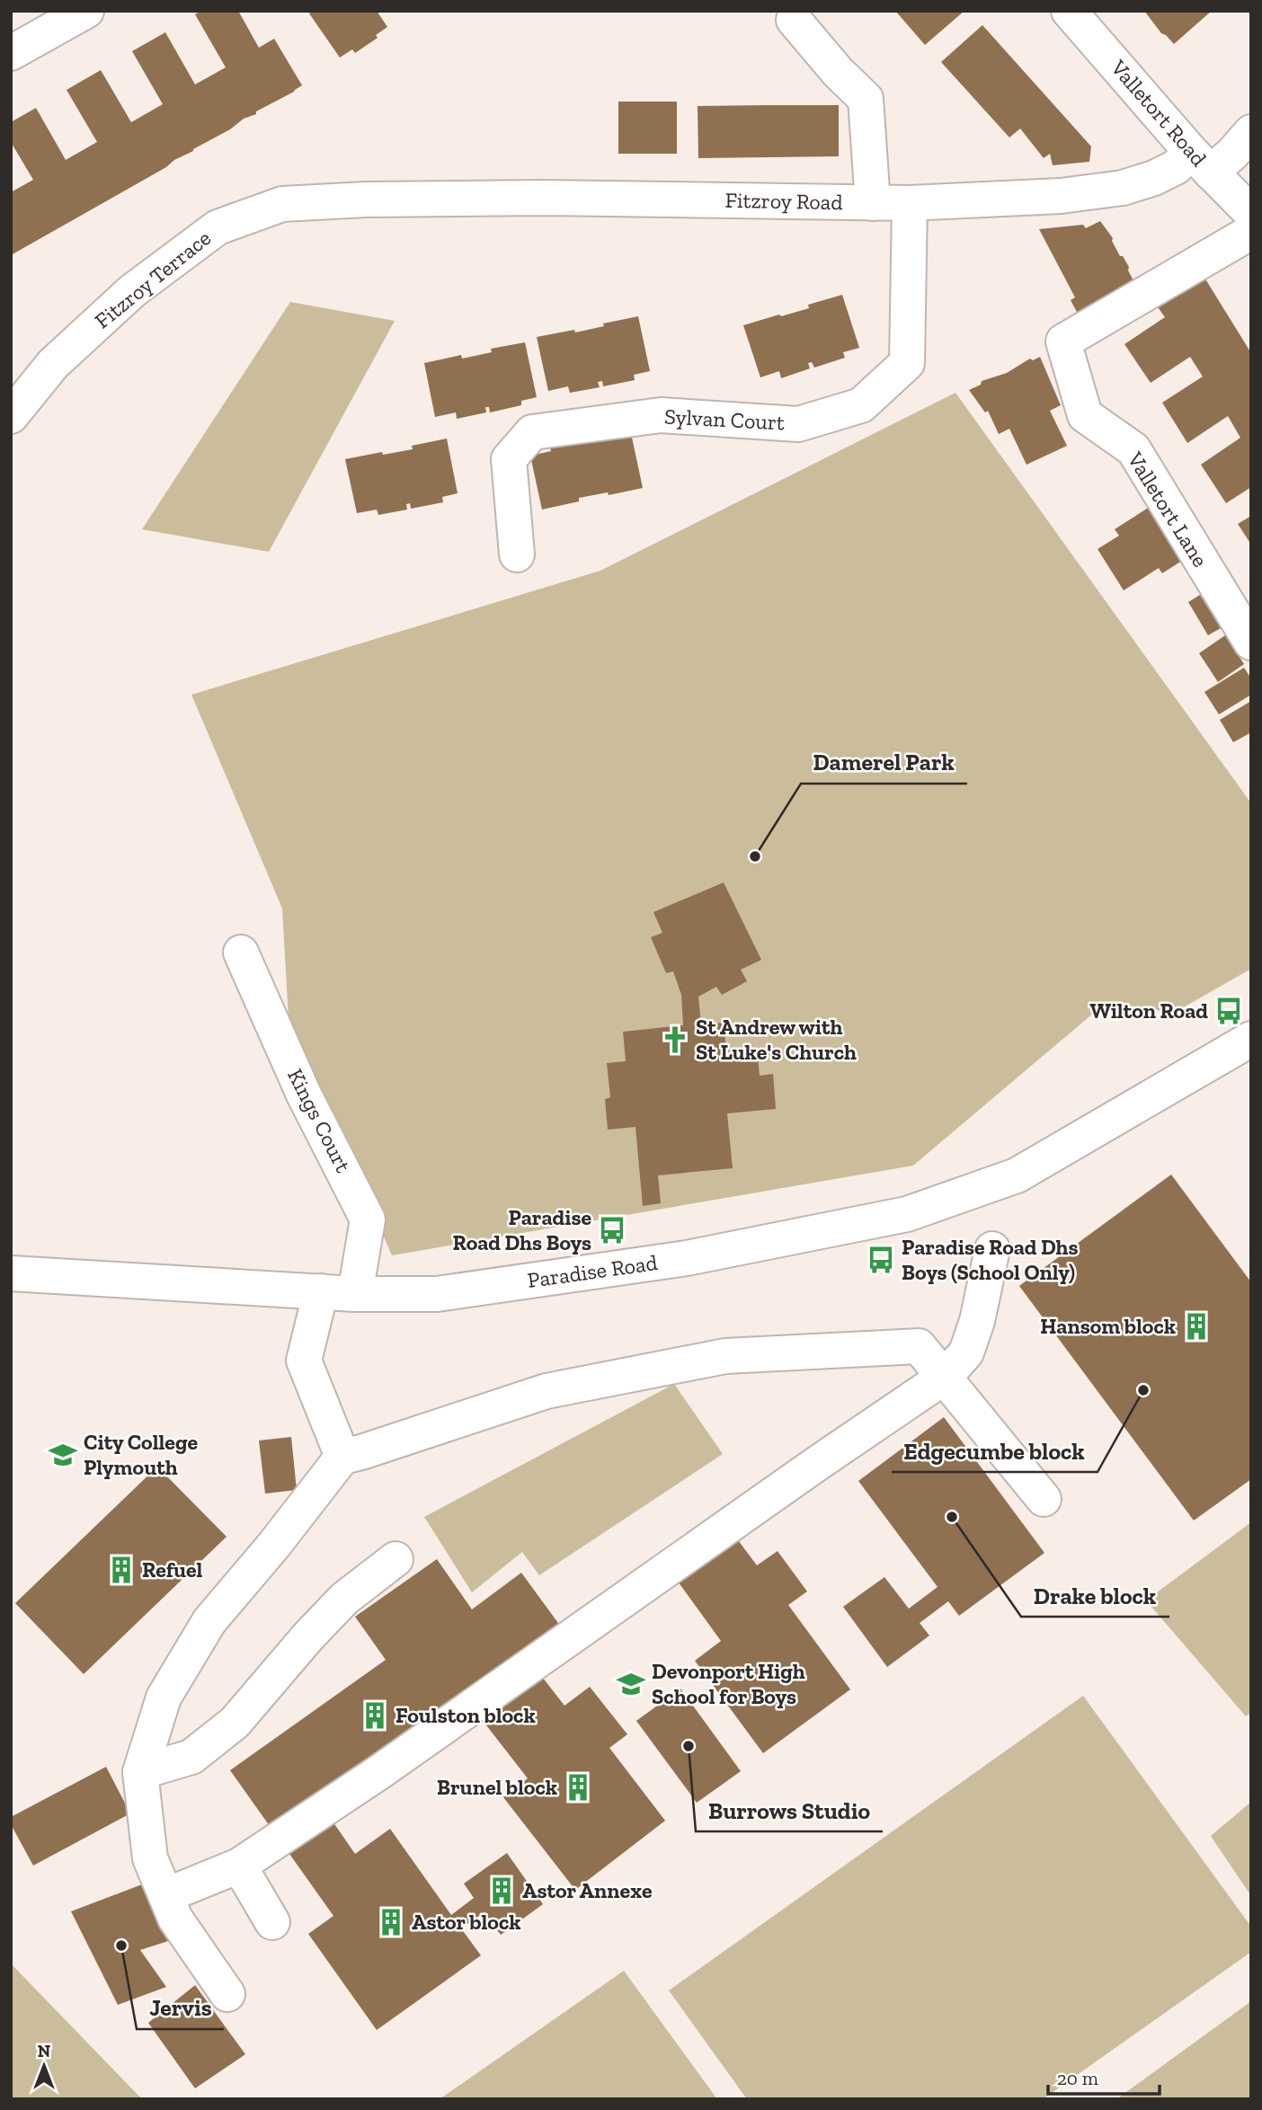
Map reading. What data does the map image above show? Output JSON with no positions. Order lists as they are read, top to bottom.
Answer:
{
  "streets": {
    "street": [
      "Valletort Road",
      "Fitzroy Road",
      "Fitzroy Terrace",
      "Sylvan Court",
      "Valletort Lane",
      "Kings Court",
      "Paradise Road"
    ]
  },
  "crossings": [
    ["Valletort Road", "Fitzroy Road"],
    ["Fitzroy Road", "Fitzroy Terrace"],
    ["Fitzroy Road", "Sylvan Court"],
    ["Kings Court", "Paradise Road"]
  ],
  "places": {
    "other": [
      "Damerel Park",
      "Edgecumbe block",
      "Drake block",
      "Burrows Studio",
      "Jervis"
    ],
    "bus stop": ["Wilton Road", "Paradise Road Dhs Boys", "Paradise Road Dhs Boys (School Only)"],
    "church": ["St Andrew with St Luke's Church"],
    "building": [
      "Hansom block",
      "Refuel",
      "Foulston block",
      "Brunel block",
      "Astor Annexe",
      "Astor block"
    ],
    "school or university": ["City College Plymouth", "Devonport High School for Boys"]
  },
  "scale_bar": "20 m",
  "north": "top"
}
